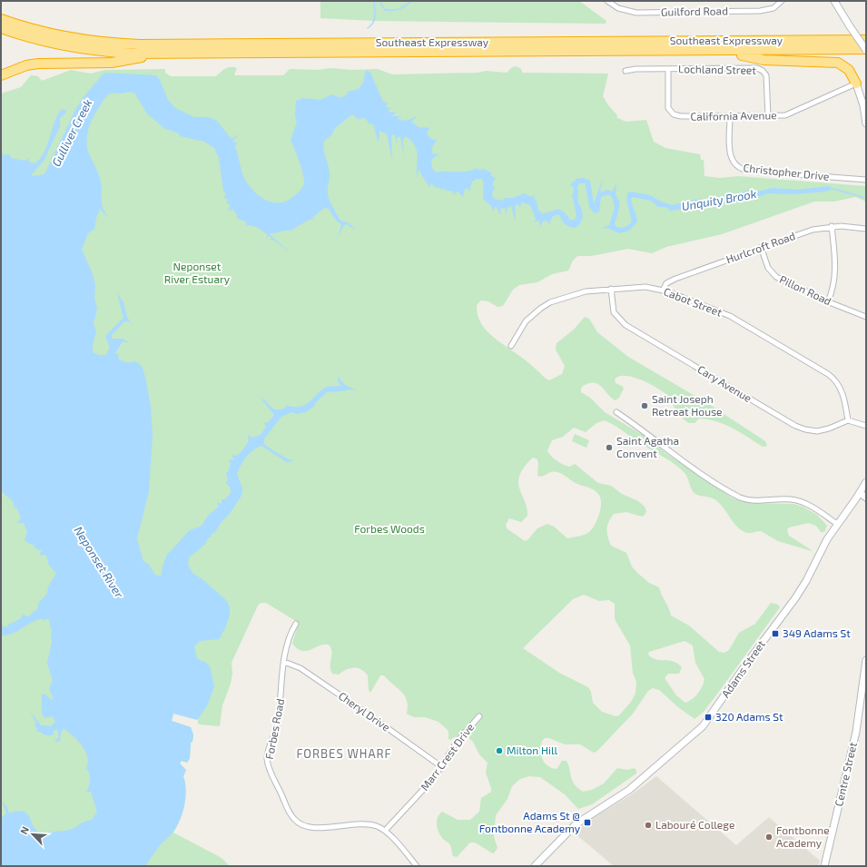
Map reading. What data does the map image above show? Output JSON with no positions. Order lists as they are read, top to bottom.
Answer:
{
  "streets": {
    "highway": ["Southeast Expressway"],
    "main road": ["Adams Street", "Centre Street"],
    "street": [
      "Guilford Road",
      "Lochland Street",
      "California Avenue",
      "Christopher Drive",
      "Hurlcroft Road",
      "Pillon Road",
      "Cabot Street",
      "Cary Avenue",
      "Cheryl Drive",
      "Forbes Road",
      "Marr Crest Drive"
    ]
  },
  "crossings": [
    ["Lochland Street", "California Avenue"],
    ["California Avenue", "Christopher Drive"],
    ["Hurlcroft Road", "Pillon Road"],
    ["Hurlcroft Road", "Cabot Street"],
    ["Cabot Street", "Cary Avenue"],
    ["Cheryl Drive", "Forbes Road"],
    ["Cheryl Drive", "Marr Crest Drive"],
    ["Forbes Road", "Marr Crest Drive"]
  ],
  "districts": ["FORBES WHARF"],
  "water": ["Gulliver Creek", "Unquity Brook", "Neponset River"],
  "parks": ["Neponset River Estuary", "Forbes Woods"],
  "places": {
    "other": [
      "Saint Joseph Retreat House",
      "Saint Agatha Convent",
      "Milton Hill",
      "Labouré College",
      "Fontbonne Academy"
    ],
    "transit": ["349 Adams St", "320 Adams St", "Adams St @ Fontbonne Academy"]
  },
  "north": "top left"
}
